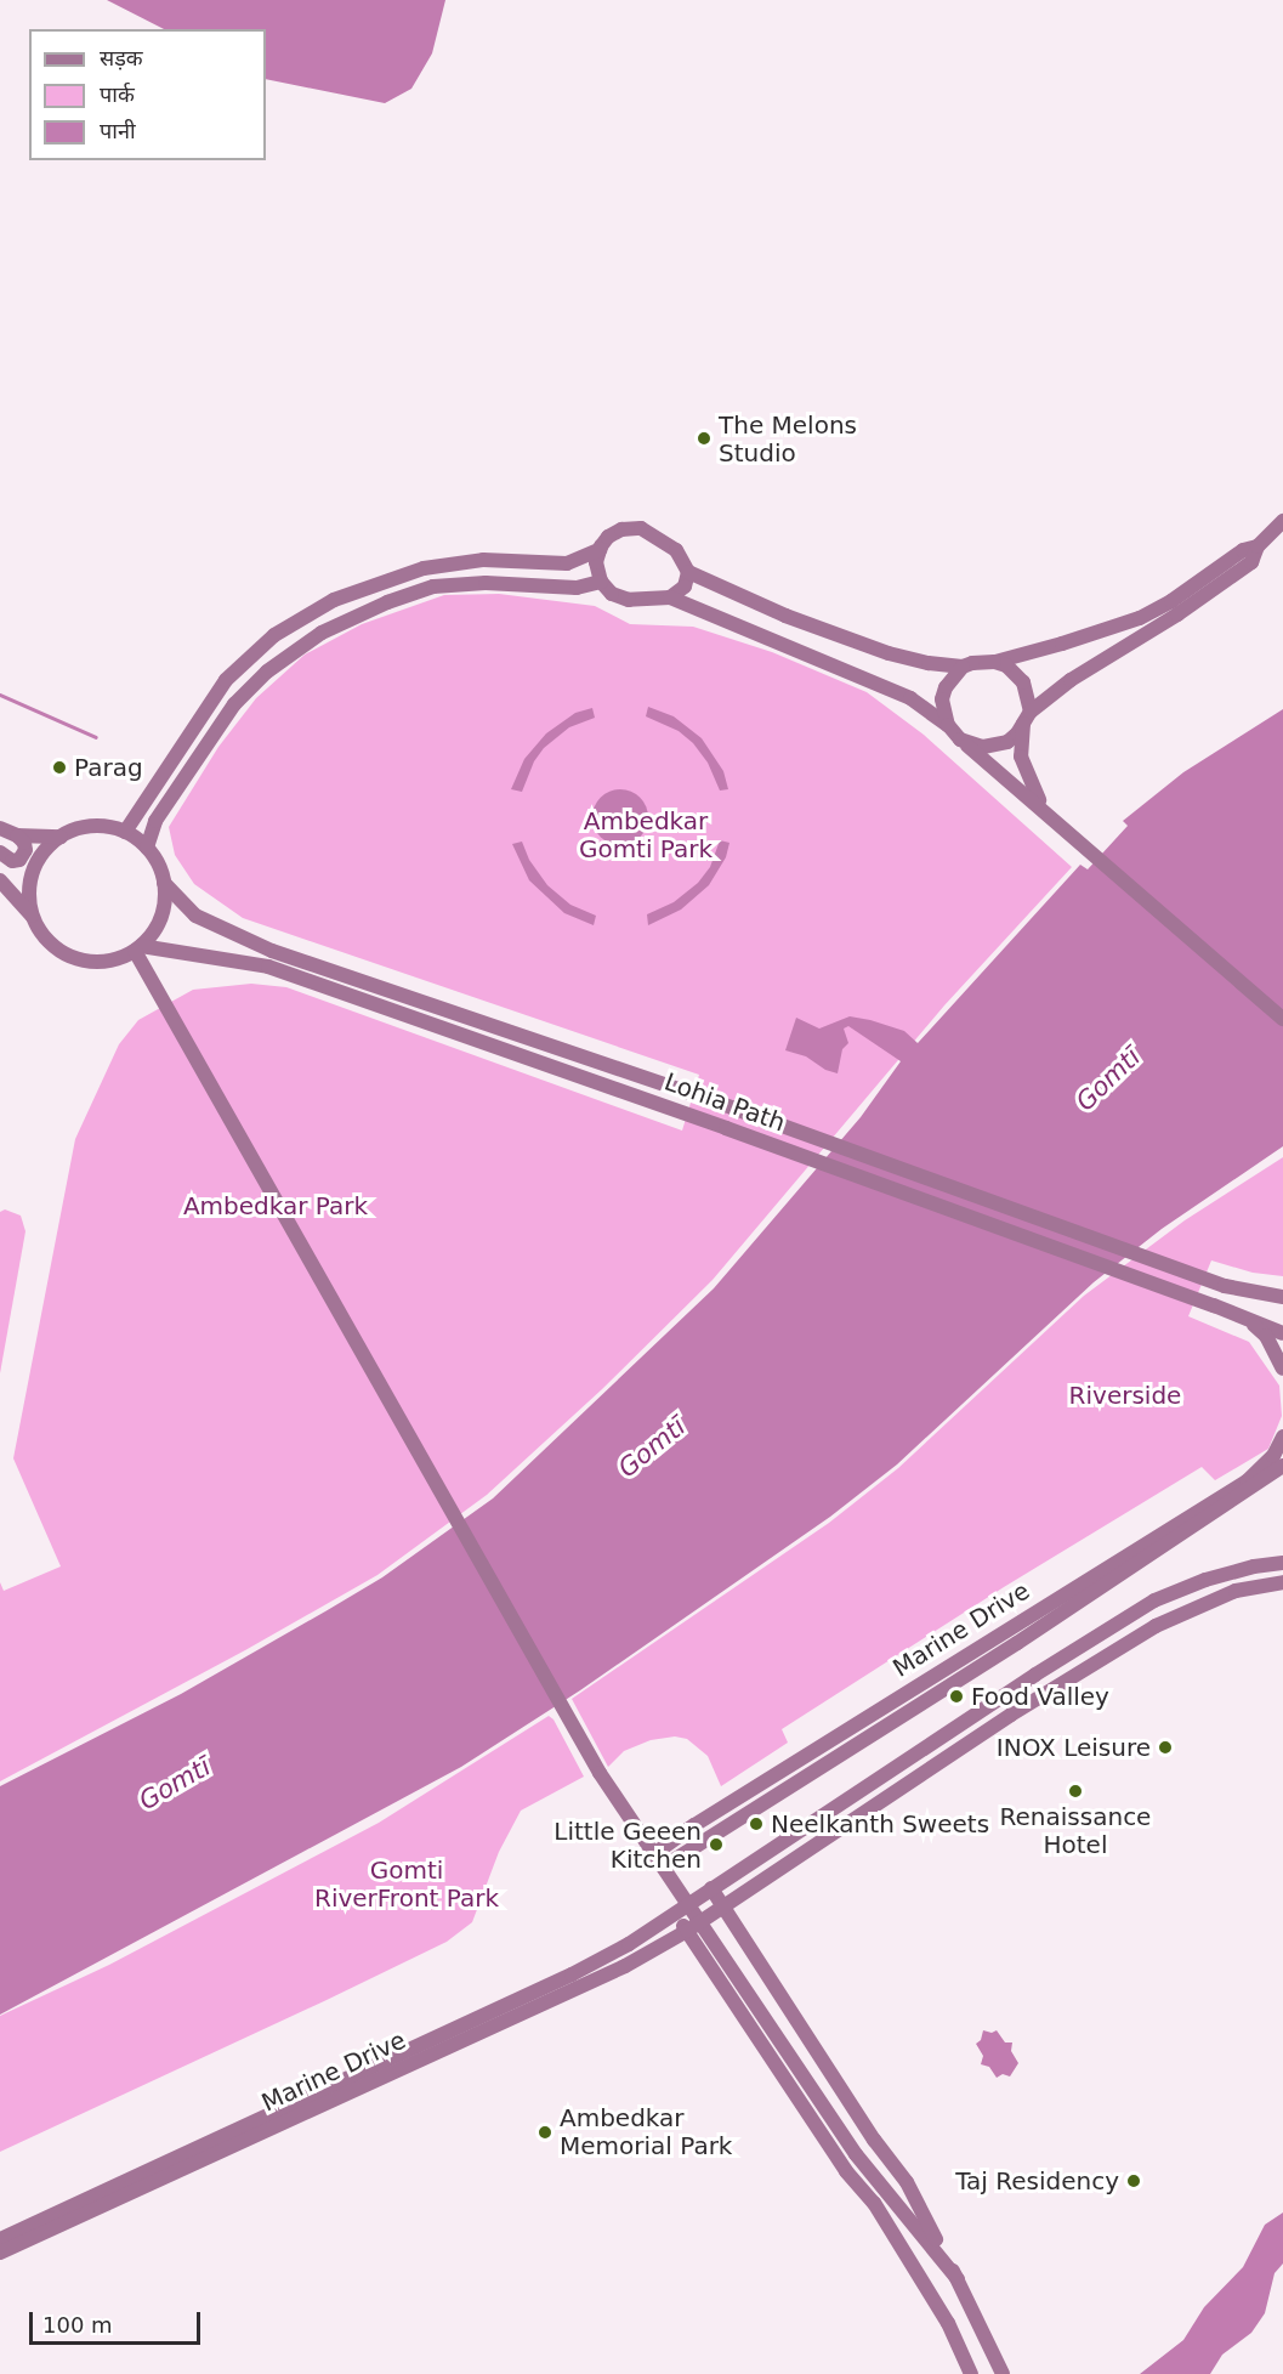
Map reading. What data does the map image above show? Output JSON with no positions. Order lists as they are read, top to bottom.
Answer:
{
  "streets": {
    "street": ["Lohia Path", "Marine Drive"]
  },
  "water": ["Gomtī"],
  "parks": [
    "Ambedkar Gomti Park",
    "Ambedkar Park",
    "Riverside",
    "Gomti RiverFront Park"
  ],
  "places": [
    "The Melons Studio",
    "Parag",
    "Food Valley",
    "INOX Leisure",
    "Renaissance Hotel",
    "Neelkanth Sweets",
    "Little Geeen Kitchen",
    "Ambedkar Memorial Park",
    "Taj Residency"
  ],
  "legend": ["सड़क", "पार्क", "पानी"],
  "scale_bar": "100 m"
}
